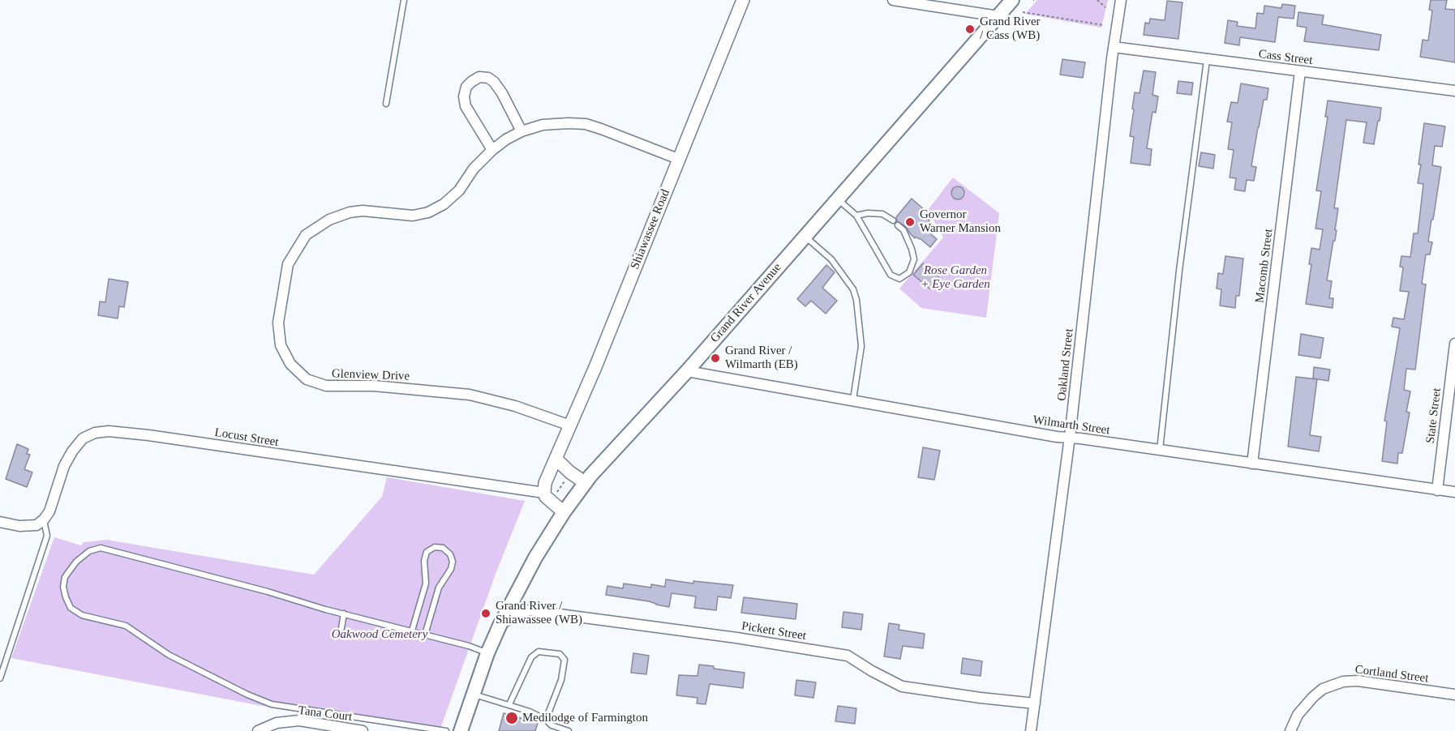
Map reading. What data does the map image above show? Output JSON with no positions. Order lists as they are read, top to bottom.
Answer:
{
  "streets": {
    "main road": ["Grand River Avenue"],
    "street": [
      "Cass Street",
      "Shiawassee Road",
      "Macomb Street",
      "Oakland Street",
      "Glenview Drive",
      "State Street",
      "Wilmarth Street",
      "Locust Street",
      "Pickett Street",
      "Cortland Street",
      "Tana Court"
    ]
  },
  "crossings": [
    ["Cass Street", "Macomb Street"],
    ["Cass Street", "Oakland Street"],
    ["Shiawassee Road", "Glenview Drive"],
    ["Shiawassee Road", "Locust Street"],
    ["Macomb Street", "Wilmarth Street"],
    ["Grand River Avenue", "Wilmarth Street"],
    ["Grand River Avenue", "Pickett Street"],
    ["Oakland Street", "Wilmarth Street"],
    ["Oakland Street", "Pickett Street"],
    ["State Street", "Wilmarth Street"]
  ],
  "parks": ["Rose Garden + Eye Garden", "Oakwood Cemetery"],
  "places": [
    "Grand River / Cass (WB)",
    "Governor Warner Mansion",
    "Grand River / Wilmarth (EB)",
    "Grand River / Shiawassee (WB)",
    "Medilodge of Farmington"
  ]
}
